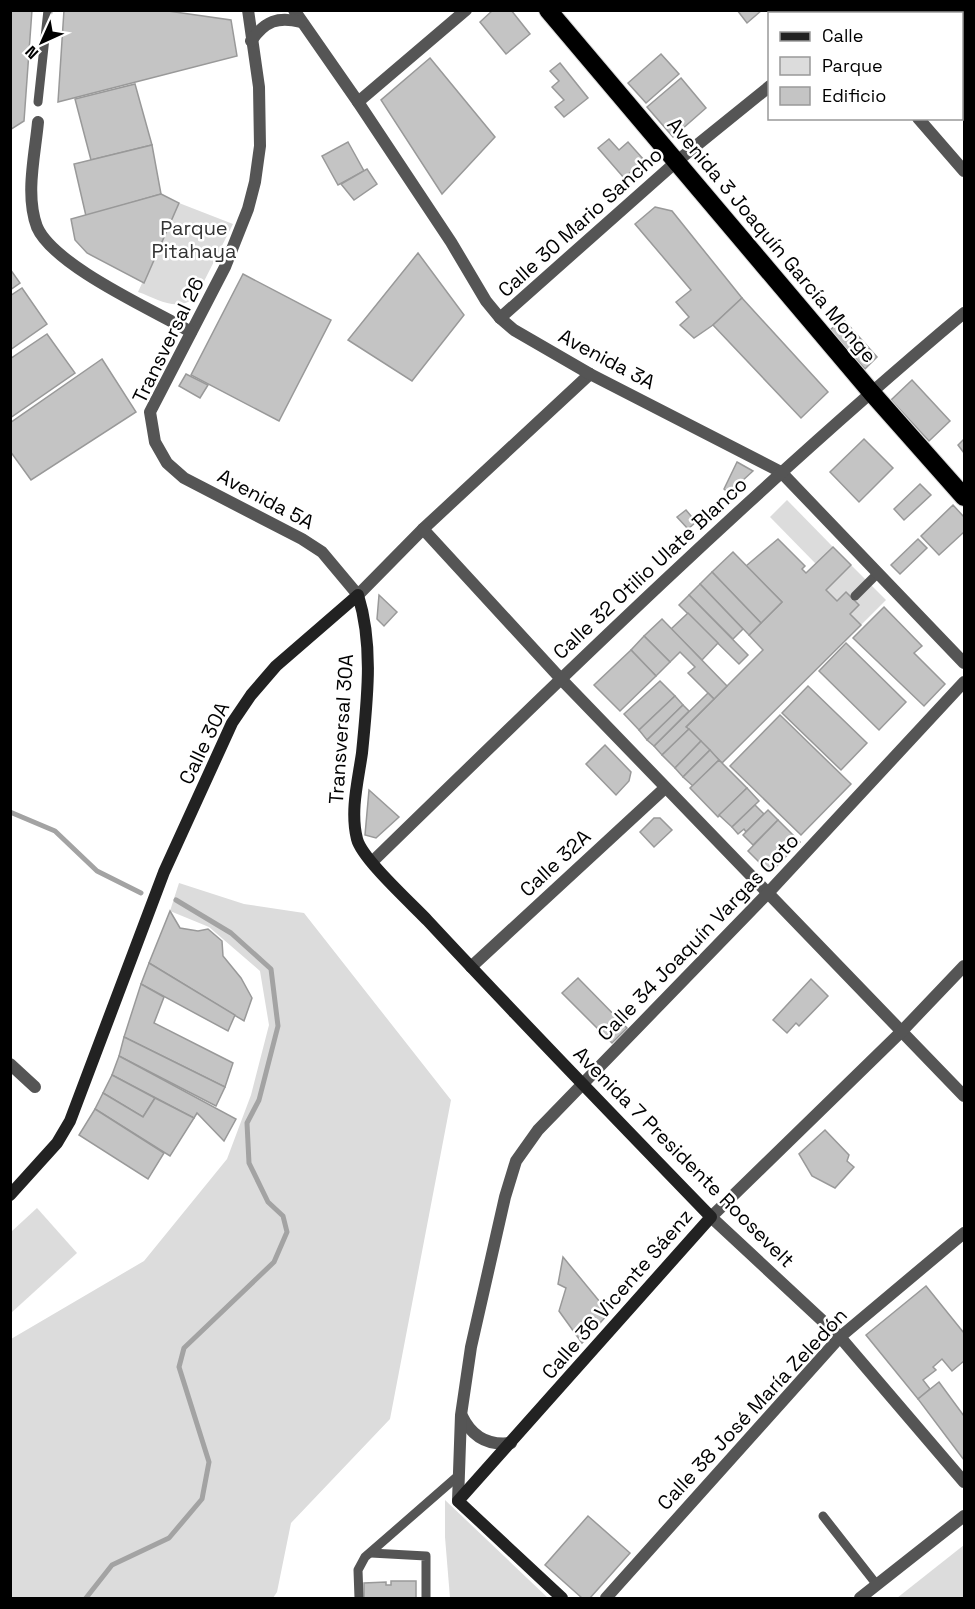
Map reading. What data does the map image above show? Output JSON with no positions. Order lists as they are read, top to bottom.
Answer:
{
  "streets": {
    "highway": ["Avenida 3 Joaquín García Monge"],
    "street": [
      "Calle 30 Mario Sancho",
      "Transversal 26",
      "Avenida 3A",
      "Avenida 5A",
      "Calle 32 Otilio Ulate Blanco",
      "Transversal 30A",
      "Calle 30A",
      "Calle 32A",
      "Calle 34 Joaquín Vargas Coto",
      "Avenida 7 Presidente Roosevelt",
      "Calle 36 Vicente Sáenz",
      "Calle 38 José María Zeledón"
    ]
  },
  "crossings": [
    ["Calle 30 Mario Sancho", "Avenida 3 Joaquín García Monge"],
    ["Calle 30 Mario Sancho", "Avenida 3A"],
    ["Avenida 3 Joaquín García Monge", "Calle 32 Otilio Ulate Blanco"],
    ["Transversal 26", "Avenida 5A"],
    ["Avenida 3A", "Calle 32 Otilio Ulate Blanco"],
    ["Avenida 3A", "Calle 30A"],
    ["Avenida 5A", "Transversal 30A"],
    ["Avenida 5A", "Calle 30A"],
    ["Calle 32 Otilio Ulate Blanco", "Transversal 30A"],
    ["Calle 32 Otilio Ulate Blanco", "Avenida 7 Presidente Roosevelt"],
    ["Transversal 30A", "Calle 30A"],
    ["Transversal 30A", "Avenida 7 Presidente Roosevelt"],
    ["Calle 32A", "Avenida 7 Presidente Roosevelt"],
    ["Calle 34 Joaquín Vargas Coto", "Avenida 7 Presidente Roosevelt"],
    ["Calle 34 Joaquín Vargas Coto", "Calle 36 Vicente Sáenz"],
    ["Avenida 7 Presidente Roosevelt", "Calle 36 Vicente Sáenz"],
    ["Avenida 7 Presidente Roosevelt", "Calle 38 José María Zeledón"]
  ],
  "parks": ["Parque Pitahaya"],
  "legend": ["Calle", "Parque", "Edificio"],
  "north": "bottom left"
}
